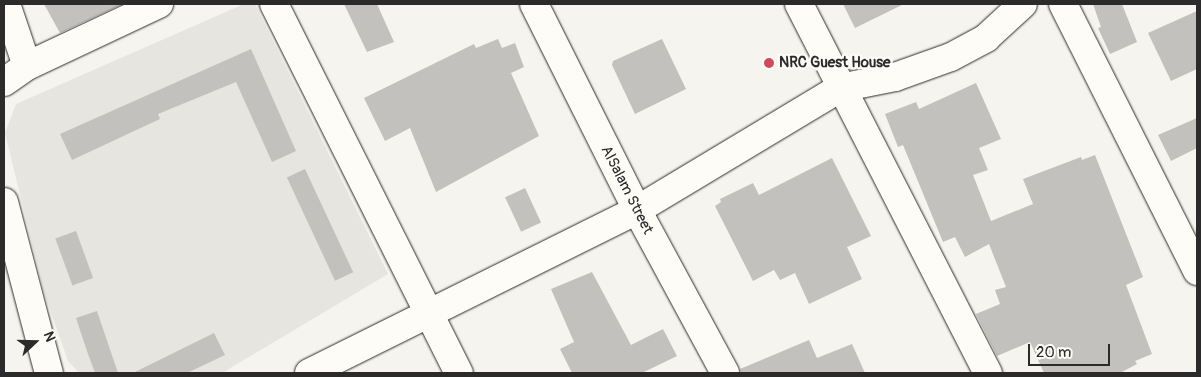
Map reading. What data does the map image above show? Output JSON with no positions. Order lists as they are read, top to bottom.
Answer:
{
  "streets": {
    "street": ["AlSalam Street"]
  },
  "places": ["NRC Guest House"],
  "scale_bar": "20 m",
  "north": "right"
}
